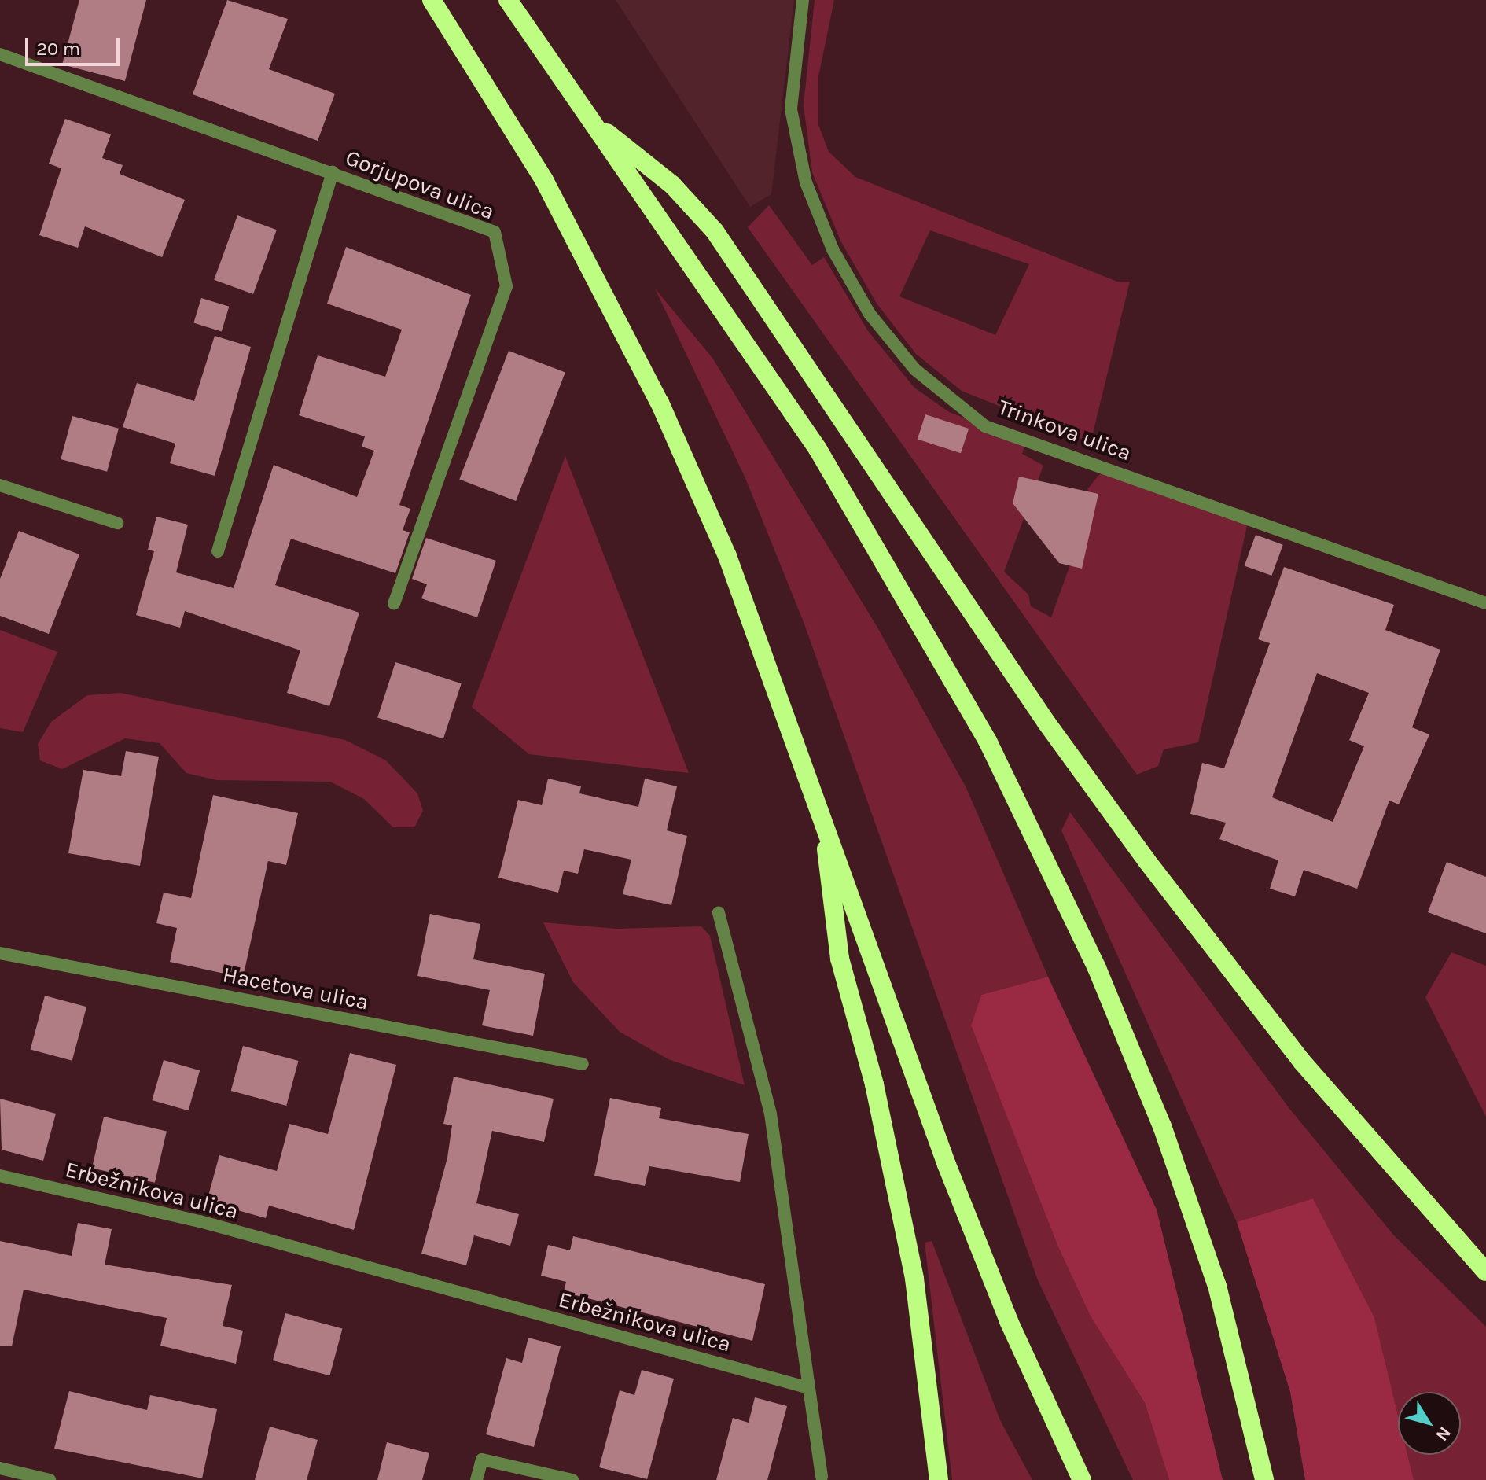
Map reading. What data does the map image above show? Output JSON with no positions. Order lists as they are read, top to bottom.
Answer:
{
  "streets": {
    "street": [
      "Gorjupova ulica",
      "Trinkova ulica",
      "Hacetova ulica",
      "Erbežnikova ulica"
    ]
  },
  "scale_bar": "20 m",
  "north": "bottom right"
}
